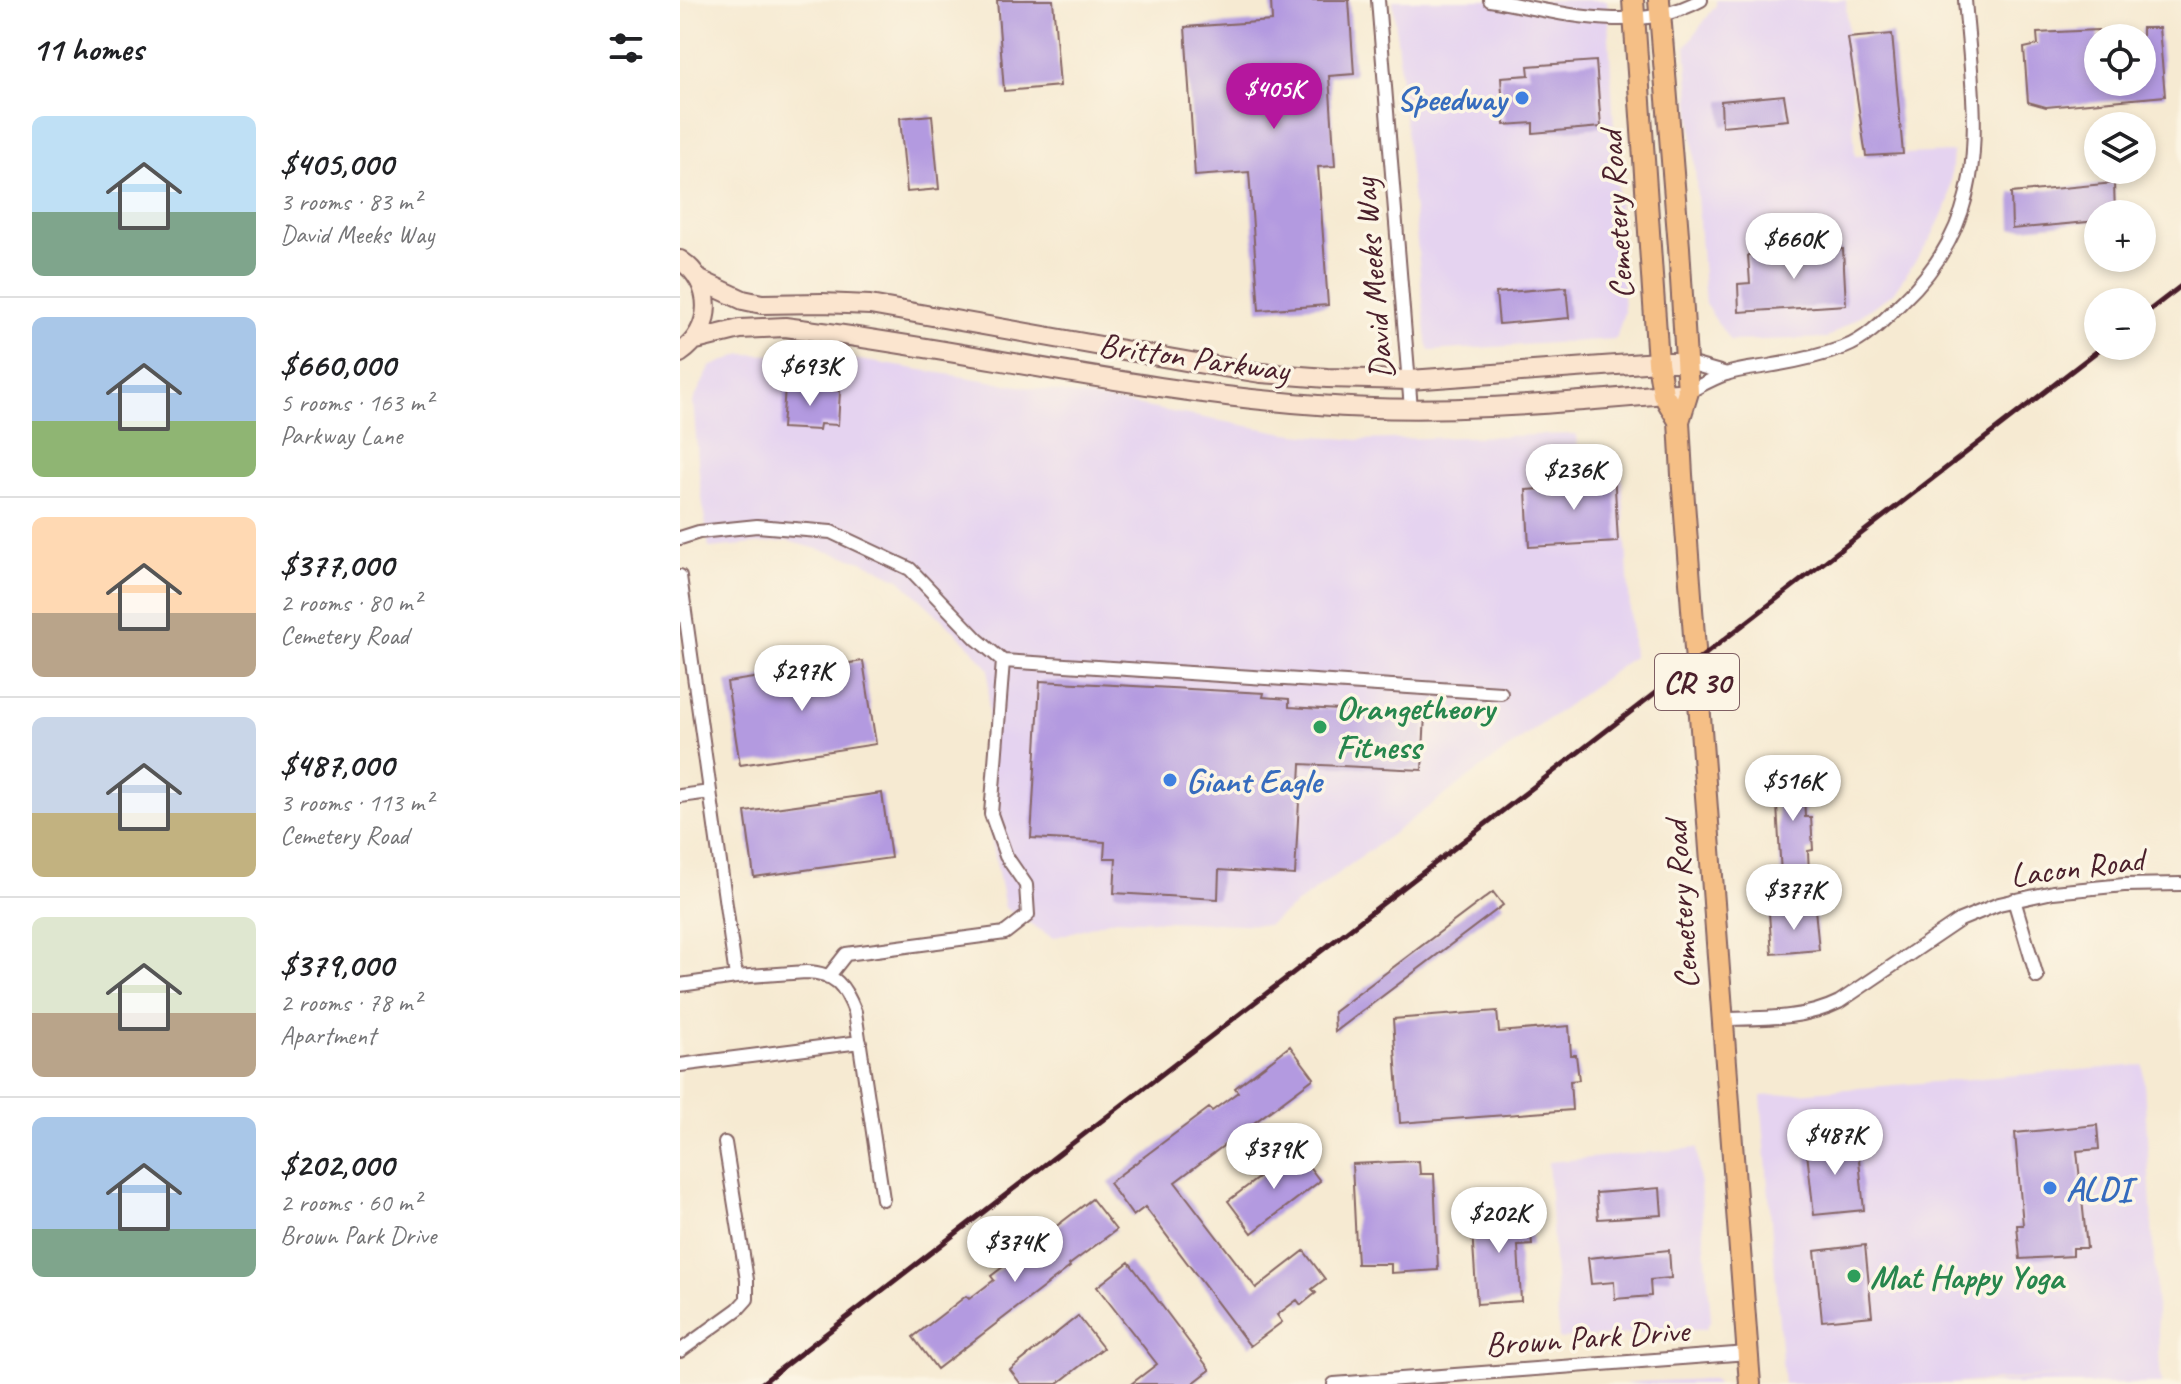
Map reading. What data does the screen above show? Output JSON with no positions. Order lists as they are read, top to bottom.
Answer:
{
  "streets": {
    "main road": ["Cemetery Road", "Britton Parkway", "CR 30"],
    "street": ["David Meeks Way", "Lacon Road", "Brown Park Drive"]
  },
  "crossings": [
    ["Cemetery Road", "Britton Parkway"],
    ["Cemetery Road", "Lacon Road"],
    ["Cemetery Road", "Brown Park Drive"],
    ["David Meeks Way", "Britton Parkway"]
  ],
  "places": [
    "Speedway",
    "Orangetheory Fitness",
    "Giant Eagle",
    "ALDI",
    "Mat Happy Yoga"
  ],
  "page": {
    "heading": "11 homes",
    "map_buttons": ["+", "−"],
    "price": [
      "$405K",
      "$660K",
      "$693K",
      "$236K",
      "$297K",
      "$516K",
      "$377K",
      "$487K",
      "$379K",
      "$202K",
      "$374K"
    ],
    "list": [
      {
        "name": "$405,000",
        "note": "3 rooms · 83 m² · David Meeks Way"
      },
      {
        "name": "$660,000",
        "note": "5 rooms · 163 m² · Parkway Lane"
      },
      {
        "name": "$377,000",
        "note": "2 rooms · 80 m² · Cemetery Road"
      },
      {
        "name": "$487,000",
        "note": "3 rooms · 113 m² · Cemetery Road"
      },
      {
        "name": "$379,000",
        "note": "2 rooms · 78 m² · Apartment"
      },
      {
        "name": "$202,000",
        "note": "2 rooms · 60 m² · Brown Park Drive"
      }
    ]
  }
}
